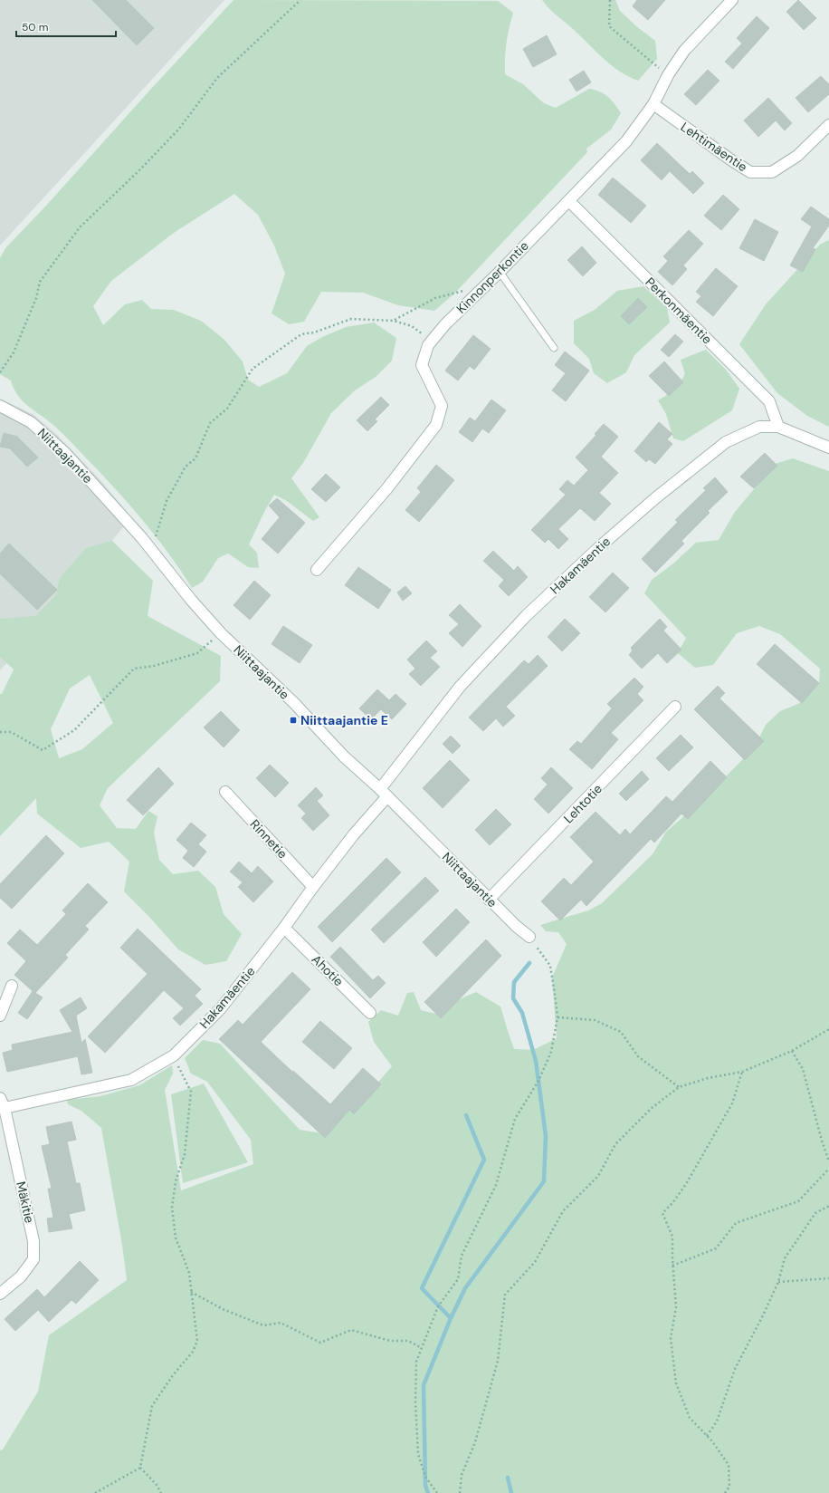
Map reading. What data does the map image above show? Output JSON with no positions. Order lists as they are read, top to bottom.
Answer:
{
  "streets": {
    "street": [
      "Lehtimäentie",
      "Kinnonperkontie",
      "Perkonmäentie",
      "Niittaajantie",
      "Hakamäentie",
      "Lehtotie",
      "Rinnetie",
      "Ahotie",
      "Mäkitie"
    ]
  },
  "crossings": [
    ["Lehtimäentie", "Kinnonperkontie"],
    ["Kinnonperkontie", "Perkonmäentie"],
    ["Perkonmäentie", "Hakamäentie"],
    ["Niittaajantie", "Hakamäentie"],
    ["Niittaajantie", "Lehtotie"],
    ["Hakamäentie", "Rinnetie"],
    ["Hakamäentie", "Ahotie"],
    ["Hakamäentie", "Mäkitie"]
  ],
  "places": {
    "transit": ["Niittaajantie E"]
  },
  "scale_bar": "50 m"
}
